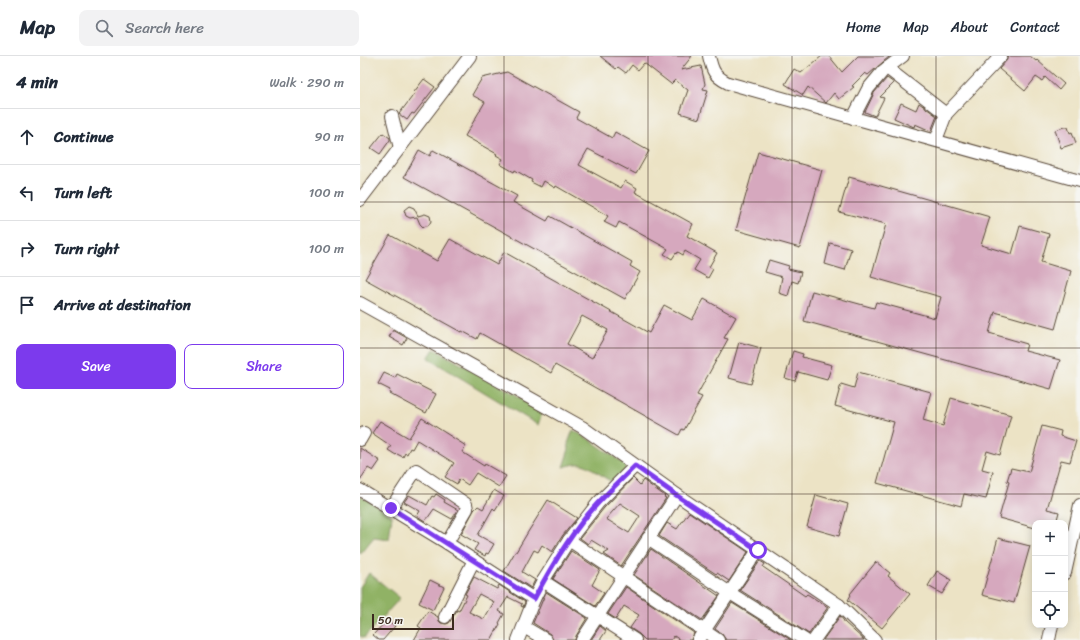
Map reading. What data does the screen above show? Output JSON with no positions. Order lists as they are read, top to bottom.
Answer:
{
  "scale_bar": "50 m",
  "page": {
    "header": "Map",
    "search": "Search here",
    "nav": [
      "Home",
      "Map",
      "About",
      "Contact"
    ],
    "heading": ["4 min", "Walk · 290 m"],
    "list": [
      ["Continue", "90 m"],
      ["Turn left", "100 m"],
      ["Turn right", "100 m"],
      "Arrive at destination"
    ],
    "buttons": ["Save", "Share"],
    "map_buttons": ["+", "−"],
    "scale": "50 m"
  }
}
